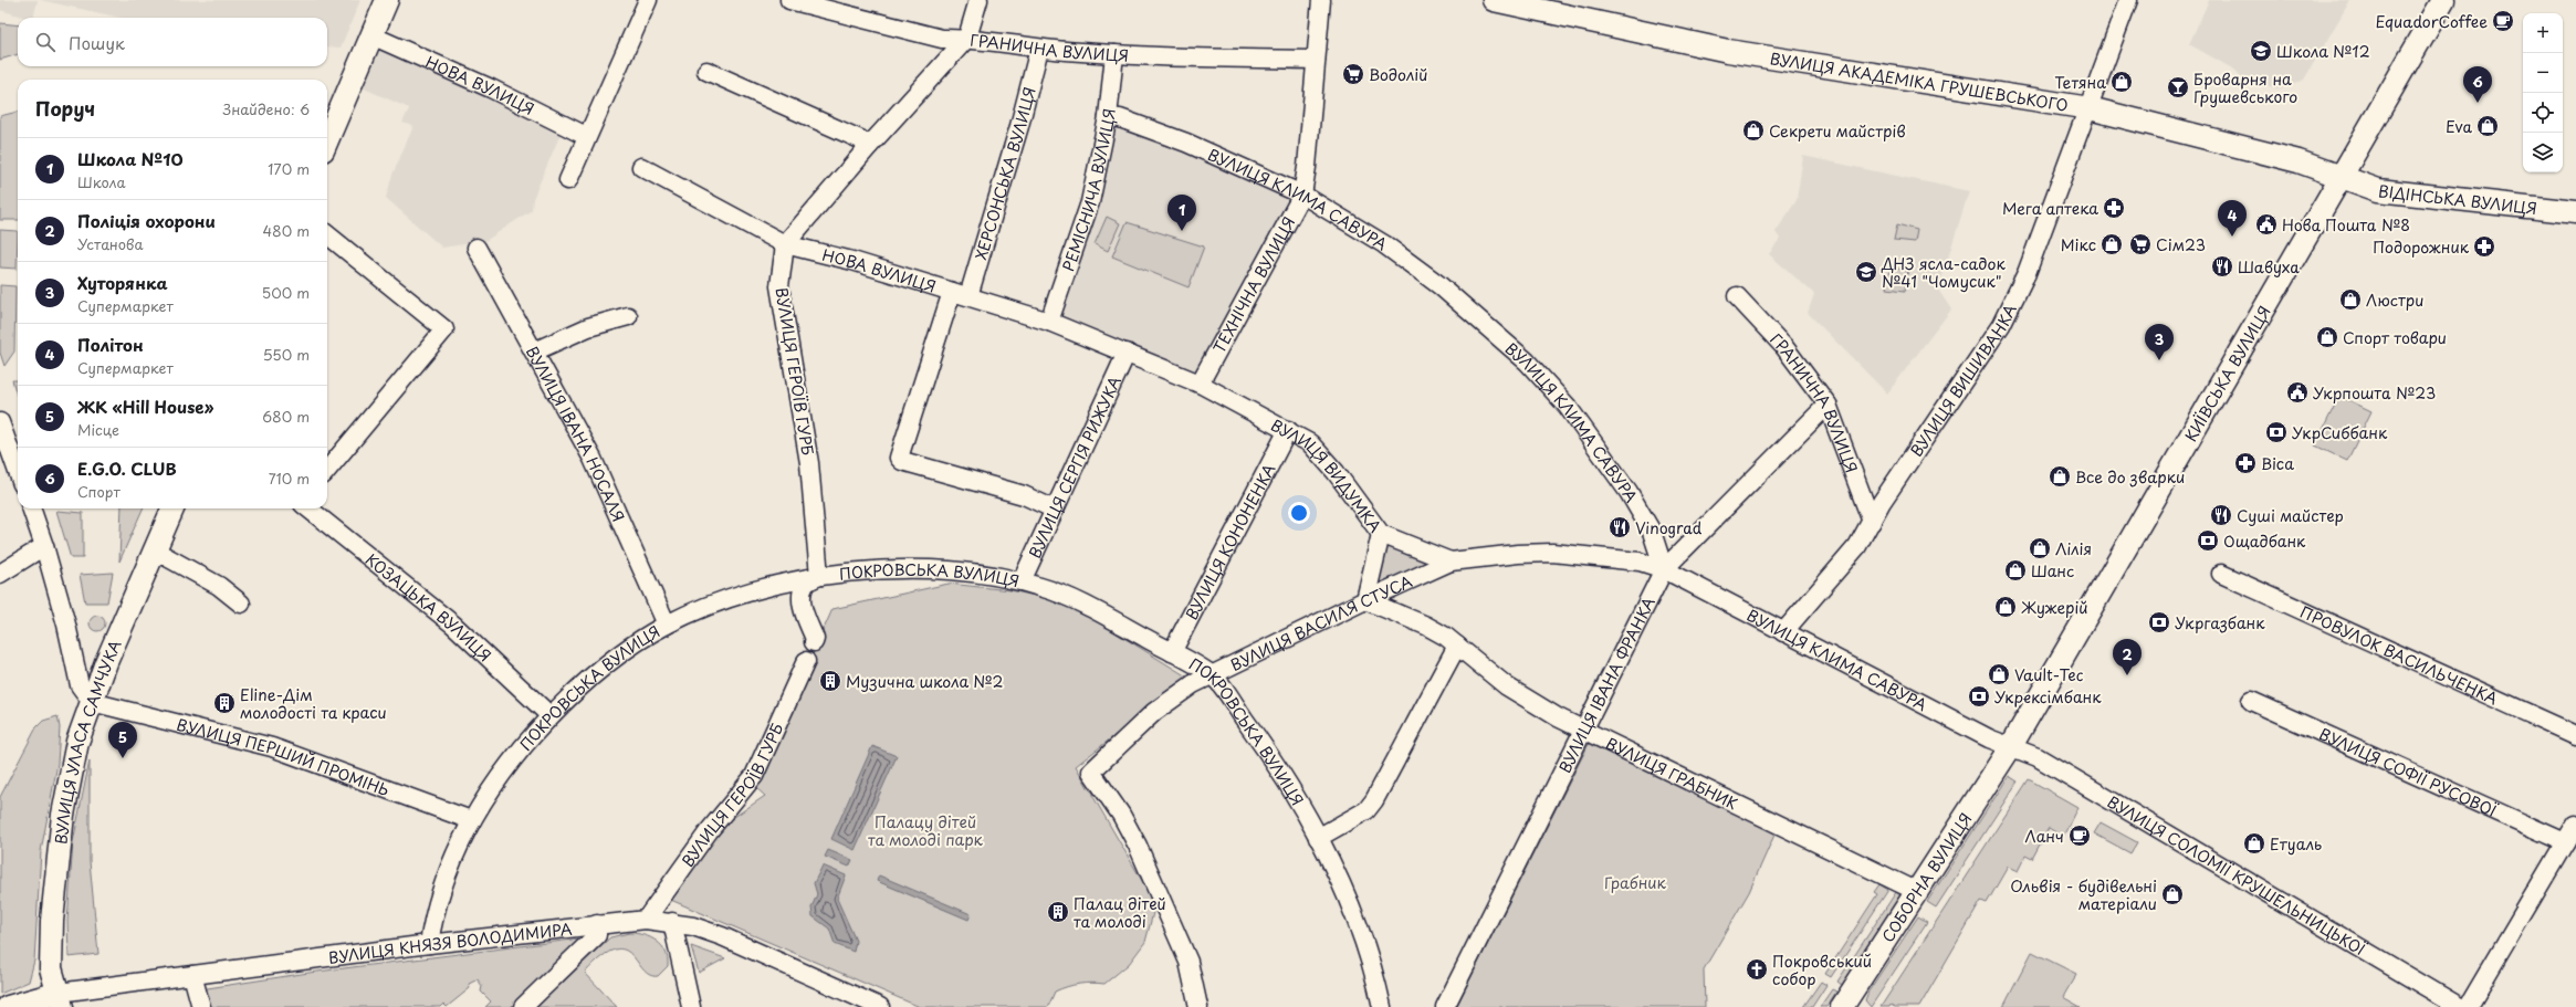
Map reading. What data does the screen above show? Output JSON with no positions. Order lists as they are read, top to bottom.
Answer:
{
  "streets": {
    "main road": [
      "ВУЛИЦЯ АКАДЕМІКА ГРУШЕВСЬКОГО",
      "ВІДІНСЬКА ВУЛИЦЯ",
      "КИЇВСЬКА ВУЛИЦЯ",
      "ВУЛИЦЯ УЛАСА САМЧУКА",
      "СОБОРНА ВУЛИЦЯ",
      "ВУЛИЦЯ КНЯЗЯ ВОЛОДИМИРА"
    ],
    "street": [
      "ГРАНИЧНА ВУЛИЦЯ",
      "НОВА ВУЛИЦЯ",
      "ХЕРСОНСЬКА ВУЛИЦЯ",
      "РЕМІСНИЧА ВУЛИЦЯ",
      "ВУЛИЦЯ КЛИМА САВУРА",
      "ТЕХНІЧНА ВУЛИЦЯ",
      "ВУЛИЦЯ ГЕРОЇВ ГУРБ",
      "ВУЛИЦЯ ВИШИВАНКА",
      "ВУЛИЦЯ ІВАНА НОСАЛЯ",
      "ВУЛИЦЯ СЕРГІЯ РИЖУКА",
      "ВУЛИЦЯ ВИДУМКА",
      "ВУЛИЦЯ КОНОНЕНКА",
      "ПОКРОВСЬКА ВУЛИЦЯ",
      "КОЗАЦЬКА ВУЛИЦЯ",
      "ВУЛИЦЯ ВАСИЛЯ СТУСА",
      "ПРОВУЛОК ВАСИЛЬЧЕНКА",
      "ВУЛИЦЯ ІВАНА ФРАНКА",
      "ВУЛИЦЯ ПЕРШИЙ ПРОМІНЬ",
      "ВУЛИЦЯ СОФІЇ РУСОВОЇ",
      "ВУЛИЦЯ ГРАБНИК",
      "ВУЛИЦЯ СОЛОМІЇ КРУШЕЛЬНИЦЬКОЇ"
    ]
  },
  "crossings": [
    ["ГРАНИЧНА ВУЛИЦЯ", "ХЕРСОНСЬКА ВУЛИЦЯ"],
    ["ГРАНИЧНА ВУЛИЦЯ", "РЕМІСНИЧА ВУЛИЦЯ"],
    ["ГРАНИЧНА ВУЛИЦЯ", "ТЕХНІЧНА ВУЛИЦЯ"],
    ["ГРАНИЧНА ВУЛИЦЯ", "ВУЛИЦЯ ВИШИВАНКА"],
    ["ГРАНИЧНА ВУЛИЦЯ", "ВУЛИЦЯ ІВАНА ФРАНКА"],
    ["ВУЛИЦЯ АКАДЕМІКА ГРУШЕВСЬКОГО", "ВІДІНСЬКА ВУЛИЦЯ"],
    ["ВУЛИЦЯ АКАДЕМІКА ГРУШЕВСЬКОГО", "КИЇВСЬКА ВУЛИЦЯ"],
    ["ВУЛИЦЯ АКАДЕМІКА ГРУШЕВСЬКОГО", "ВУЛИЦЯ ВИШИВАНКА"],
    ["НОВА ВУЛИЦЯ", "ХЕРСОНСЬКА ВУЛИЦЯ"],
    ["НОВА ВУЛИЦЯ", "РЕМІСНИЧА ВУЛИЦЯ"],
    ["НОВА ВУЛИЦЯ", "ВУЛИЦЯ ГЕРОЇВ ГУРБ"],
    ["НОВА ВУЛИЦЯ", "ВУЛИЦЯ СЕРГІЯ РИЖУКА"],
    ["НОВА ВУЛИЦЯ", "ВУЛИЦЯ ВИДУМКА"],
    ["РЕМІСНИЧА ВУЛИЦЯ", "ВУЛИЦЯ КЛИМА САВУРА"],
    ["ВІДІНСЬКА ВУЛИЦЯ", "КИЇВСЬКА ВУЛИЦЯ"],
    ["ВУЛИЦЯ КЛИМА САВУРА", "ТЕХНІЧНА ВУЛИЦЯ"],
    ["ВУЛИЦЯ КЛИМА САВУРА", "КИЇВСЬКА ВУЛИЦЯ"],
    ["ВУЛИЦЯ КЛИМА САВУРА", "ВУЛИЦЯ ВИШИВАНКА"],
    ["ВУЛИЦЯ КЛИМА САВУРА", "ВУЛИЦЯ ВИДУМКА"],
    ["ВУЛИЦЯ КЛИМА САВУРА", "ВУЛИЦЯ ІВАНА ФРАНКА"],
    ["ВУЛИЦЯ КЛИМА САВУРА", "ВУЛИЦЯ СОЛОМІЇ КРУШЕЛЬНИЦЬКОЇ"],
    ["ВУЛИЦЯ КЛИМА САВУРА", "СОБОРНА ВУЛИЦЯ"],
    ["ТЕХНІЧНА ВУЛИЦЯ", "ВУЛИЦЯ ВИДУМКА"],
    ["ВУЛИЦЯ ГЕРОЇВ ГУРБ", "ПОКРОВСЬКА ВУЛИЦЯ"],
    ["ВУЛИЦЯ ГЕРОЇВ ГУРБ", "ВУЛИЦЯ КНЯЗЯ ВОЛОДИМИРА"],
    ["КИЇВСЬКА ВУЛИЦЯ", "ВУЛИЦЯ СОЛОМІЇ КРУШЕЛЬНИЦЬКОЇ"],
    ["КИЇВСЬКА ВУЛИЦЯ", "СОБОРНА ВУЛИЦЯ"],
    ["ВУЛИЦЯ ІВАНА НОСАЛЯ", "ПОКРОВСЬКА ВУЛИЦЯ"],
    ["ВУЛИЦЯ СЕРГІЯ РИЖУКА", "ВУЛИЦЯ ВИДУМКА"],
    ["ВУЛИЦЯ СЕРГІЯ РИЖУКА", "ПОКРОВСЬКА ВУЛИЦЯ"],
    ["ВУЛИЦЯ ВИДУМКА", "ВУЛИЦЯ КОНОНЕНКА"],
    ["ВУЛИЦЯ ВИДУМКА", "ВУЛИЦЯ ВАСИЛЯ СТУСА"],
    ["ВУЛИЦЯ ВИДУМКА", "ВУЛИЦЯ ІВАНА ФРАНКА"],
    ["ВУЛИЦЯ КОНОНЕНКА", "ПОКРОВСЬКА ВУЛИЦЯ"],
    ["ПОКРОВСЬКА ВУЛИЦЯ", "КОЗАЦЬКА ВУЛИЦЯ"],
    ["ПОКРОВСЬКА ВУЛИЦЯ", "ВУЛИЦЯ ВАСИЛЯ СТУСА"],
    ["ПОКРОВСЬКА ВУЛИЦЯ", "ВУЛИЦЯ ПЕРШИЙ ПРОМІНЬ"],
    ["ПОКРОВСЬКА ВУЛИЦЯ", "ВУЛИЦЯ КНЯЗЯ ВОЛОДИМИРА"],
    ["ВУЛИЦЯ ВАСИЛЯ СТУСА", "ВУЛИЦЯ ГРАБНИК"],
    ["ВУЛИЦЯ ІВАНА ФРАНКА", "ВУЛИЦЯ ГРАБНИК"],
    ["ВУЛИЦЯ УЛАСА САМЧУКА", "ВУЛИЦЯ ПЕРШИЙ ПРОМІНЬ"],
    ["ВУЛИЦЯ УЛАСА САМЧУКА", "ВУЛИЦЯ КНЯЗЯ ВОЛОДИМИРА"],
    ["ВУЛИЦЯ ГРАБНИК", "СОБОРНА ВУЛИЦЯ"],
    ["ВУЛИЦЯ СОЛОМІЇ КРУШЕЛЬНИЦЬКОЇ", "СОБОРНА ВУЛИЦЯ"]
  ],
  "parks": ["Палацу дітей та молоді парк", "Грабник"],
  "places": {
    "cafe": ["EquadorCoffee", "Ланч"],
    "school or university": ["Школа №12", "ДНЗ ясла-садок №41 \"Чомусик\""],
    "supermarket": ["Водолій", "Сім23"],
    "shop": [
      "Тетяна",
      "Eva",
      "Секрети майстрів",
      "Мікс",
      "Люстри",
      "Спорт товари",
      "Все до зварки",
      "Лілія",
      "Шанс",
      "Жужерій",
      "Vault-Tec",
      "Етуаль",
      "Ольвія - будівельні матеріали"
    ],
    "bar": ["Броварня на Грушевського"],
    "pharmacy": ["Мега аптека", "Подорожник", "Віса"],
    "public building": ["Нова Пошта №8", "Укрпошта №23"],
    "restaurant": ["Шавуха", "Суші майстер", "Vinograd"],
    "bank": [
      "УкрСиббанк",
      "Ощадбанк",
      "Укргазбанк",
      "Укрексімбанк"
    ],
    "building": ["Музична школа №2", "Eline-Дім молодості та краси", "Палац дітей та молоді"],
    "church": ["Покровський собор"]
  },
  "page": {
    "map_buttons": ["+", "−"],
    "search": "Пошук",
    "pins": [
      "6",
      "1",
      "4",
      "3",
      "2",
      "5"
    ],
    "heading": ["Поруч", "Знайдено: 6"],
    "list": [
      {
        "mark": "1",
        "name": "Школа №10",
        "note": "Школа",
        "value": "170 m"
      },
      {
        "mark": "2",
        "name": "Поліцiя охорони",
        "note": "Установа",
        "value": "480 m"
      },
      {
        "mark": "3",
        "name": "Хуторянка",
        "note": "Супермаркет",
        "value": "500 m"
      },
      {
        "mark": "4",
        "name": "Політон",
        "note": "Супермаркет",
        "value": "550 m"
      },
      {
        "mark": "5",
        "name": "ЖК «Hill House»",
        "note": "Місце",
        "value": "680 m"
      },
      {
        "mark": "6",
        "name": "E.G.O. CLUB",
        "note": "Спорт",
        "value": "710 m"
      }
    ]
  }
}
